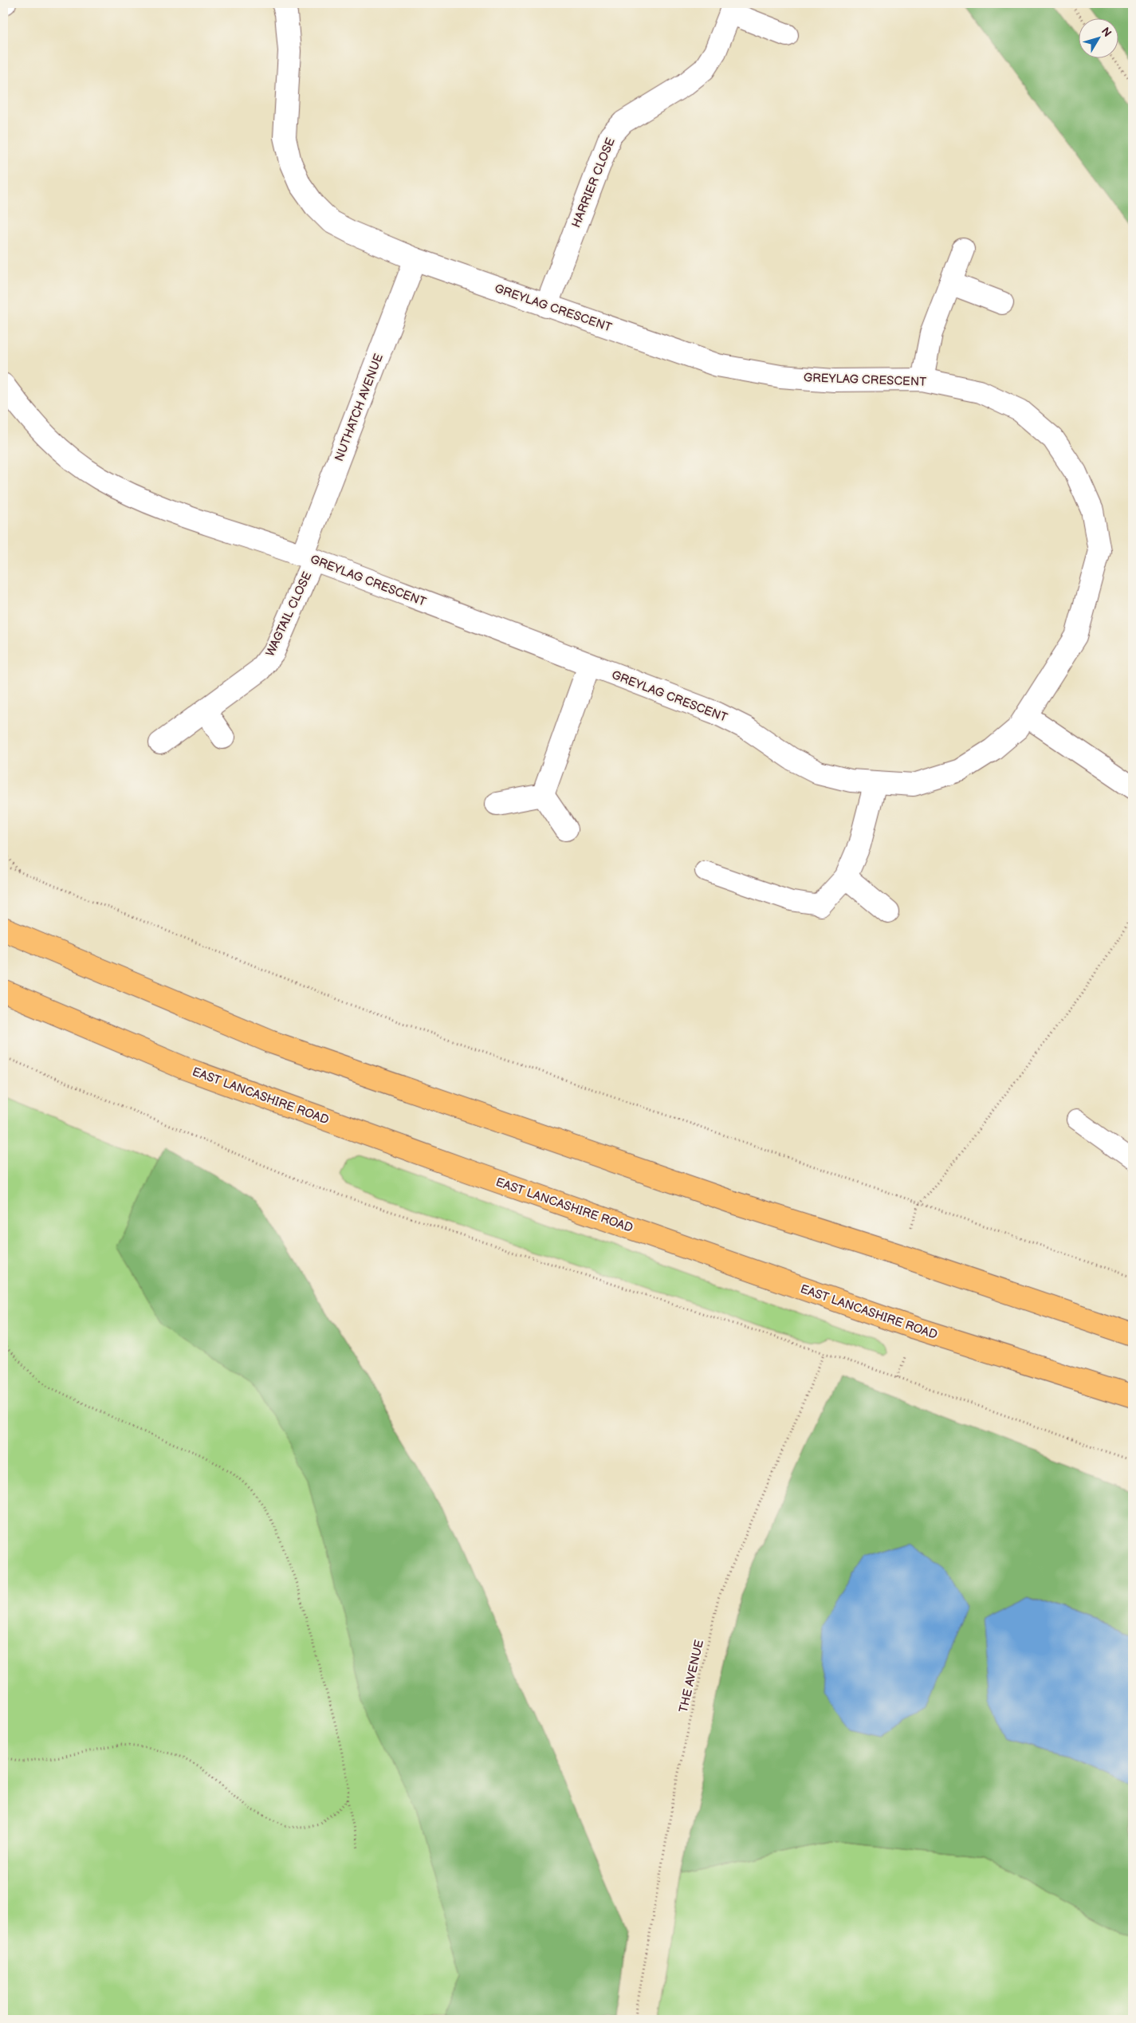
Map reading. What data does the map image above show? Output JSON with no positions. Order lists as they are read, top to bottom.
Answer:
{
  "streets": {
    "highway": ["EAST LANCASHIRE ROAD"],
    "street": [
      "HARRIER CLOSE",
      "GREYLAG CRESCENT",
      "NUTHATCH AVENUE",
      "WAGTAIL CLOSE"
    ],
    "path": ["THE AVENUE"]
  },
  "crossings": [
    ["HARRIER CLOSE", "GREYLAG CRESCENT"],
    ["GREYLAG CRESCENT", "NUTHATCH AVENUE"],
    ["GREYLAG CRESCENT", "WAGTAIL CLOSE"],
    ["NUTHATCH AVENUE", "WAGTAIL CLOSE"]
  ],
  "north": "top right"
}
